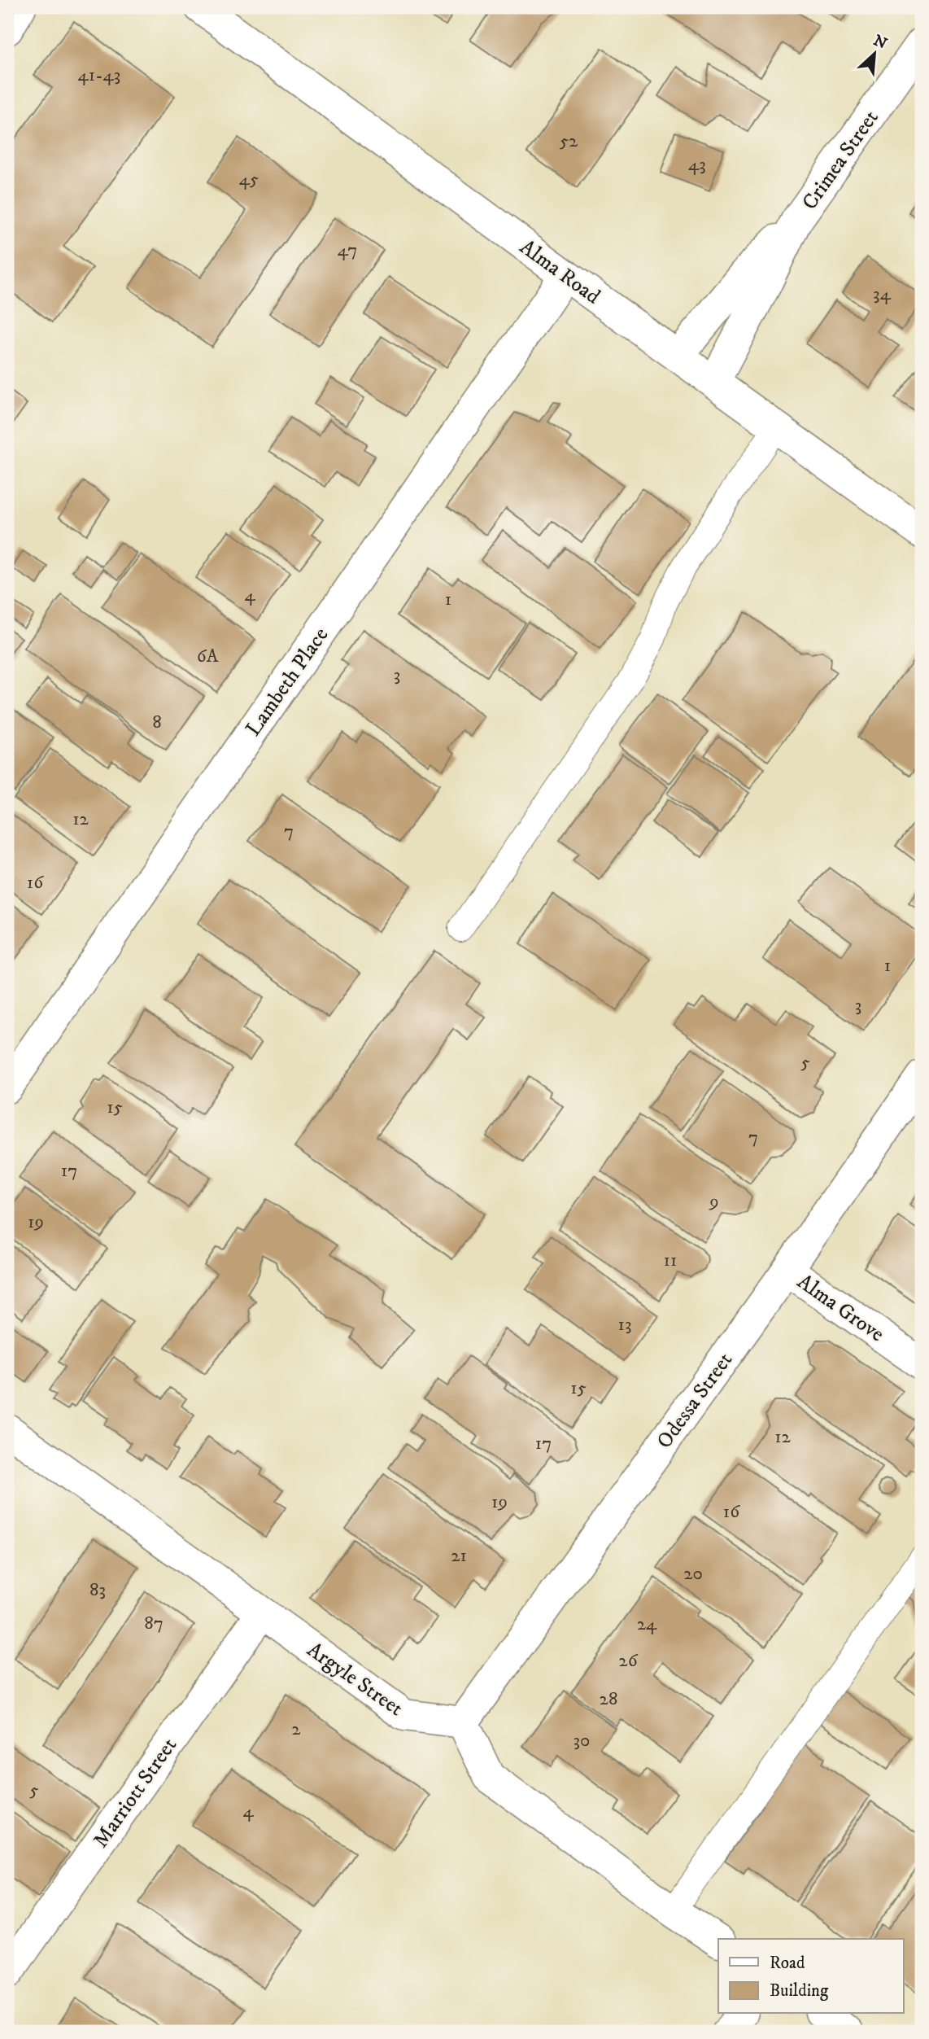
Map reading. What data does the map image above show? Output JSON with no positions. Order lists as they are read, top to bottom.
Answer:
{
  "streets": {
    "street": [
      "Crimea Street",
      "Alma Road",
      "Lambeth Place",
      "Alma Grove",
      "Odessa Street",
      "Argyle Street",
      "Marriott Street"
    ]
  },
  "crossings": [
    ["Crimea Street", "Alma Road"],
    ["Alma Road", "Lambeth Place"],
    ["Alma Grove", "Odessa Street"],
    ["Odessa Street", "Argyle Street"],
    ["Argyle Street", "Marriott Street"]
  ],
  "house_numbers": [
    "41-43",
    "52",
    "43",
    "45",
    "47",
    "34",
    "4",
    "1",
    "6A",
    "3",
    "8",
    "12",
    "7",
    "16",
    "1",
    "3",
    "5",
    "15",
    "7",
    "17",
    "9",
    "19",
    "11",
    "13",
    "15",
    "12",
    "17",
    "19",
    "16",
    "21",
    "20",
    "83",
    "87",
    "24",
    "26",
    "28",
    "2",
    "30",
    "5",
    "4"
  ],
  "legend": ["Road", "Building"],
  "north": "top right"
}
